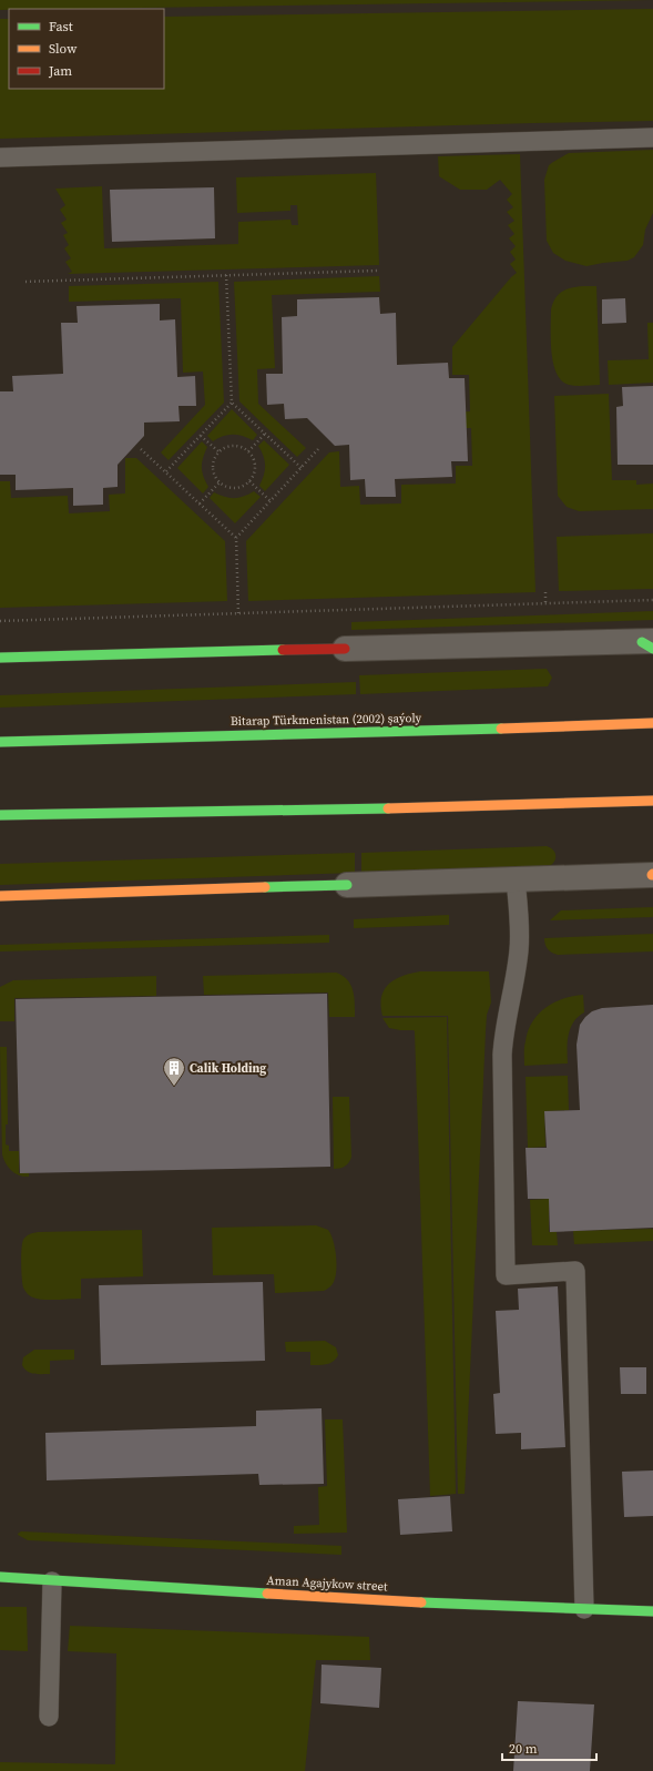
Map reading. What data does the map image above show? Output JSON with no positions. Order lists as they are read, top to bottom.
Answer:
{
  "streets": {
    "main road": ["Bitarap Türkmenistan (2002) şaýoly", "Aman Agajykow street"]
  },
  "places": {
    "building": ["Calik Holding"]
  },
  "legend": ["Fast", "Slow", "Jam"],
  "scale_bar": "20 m"
}
